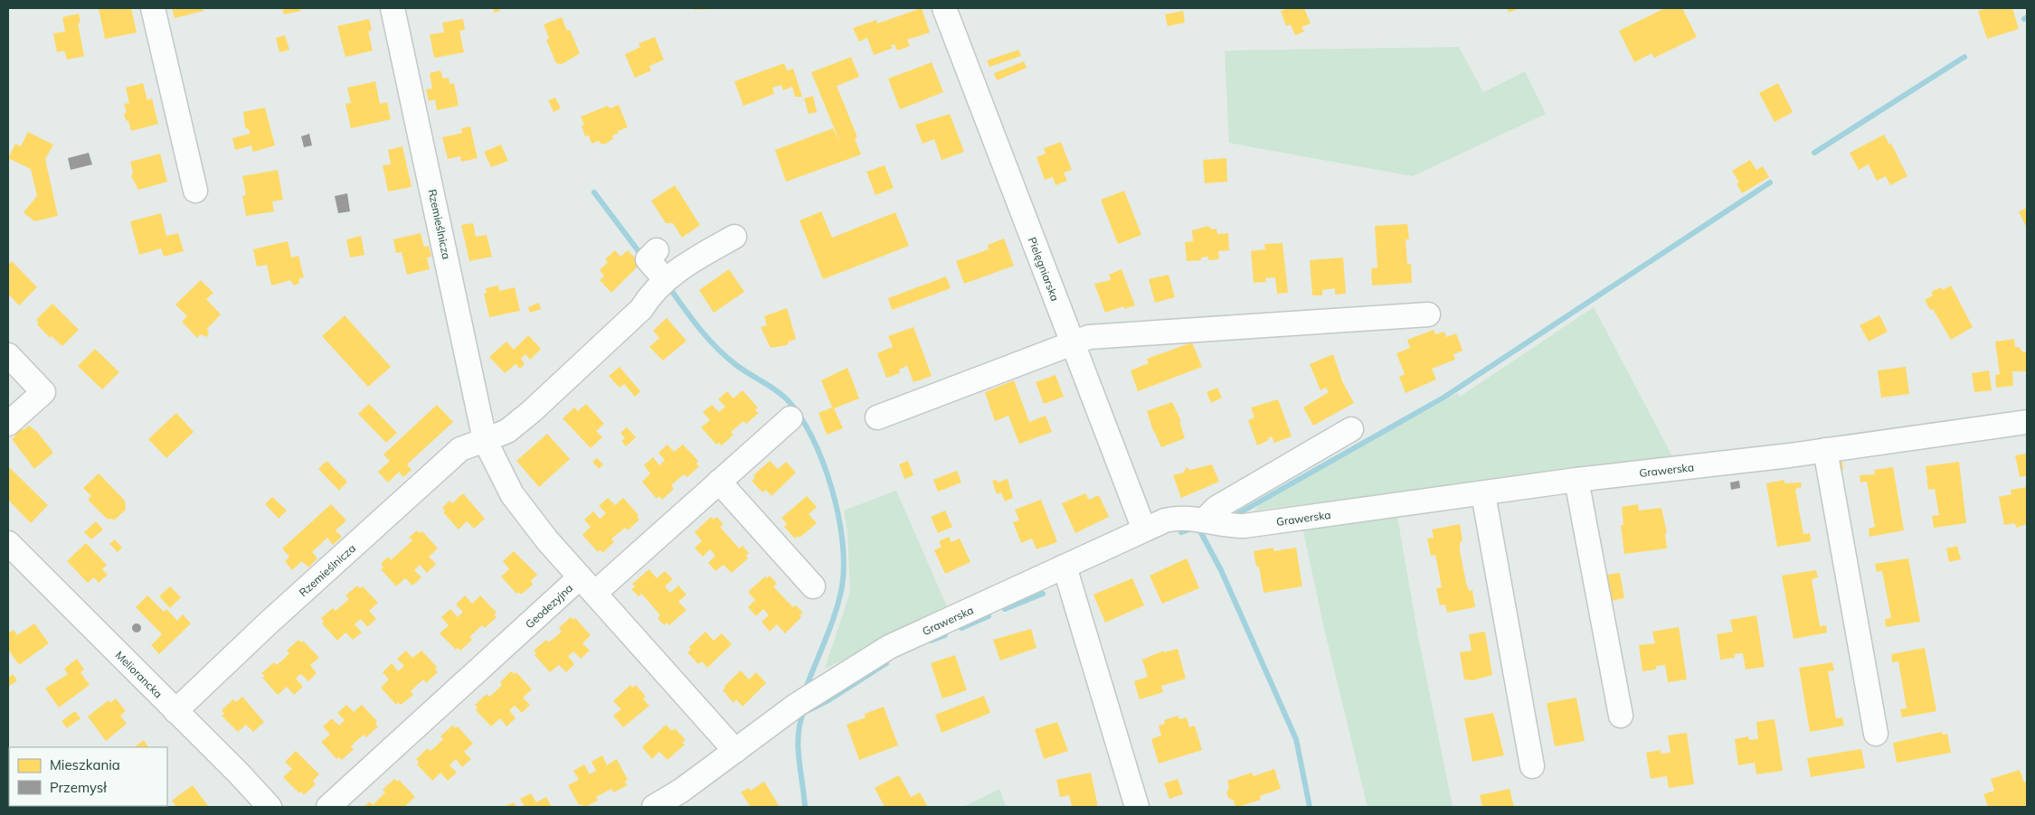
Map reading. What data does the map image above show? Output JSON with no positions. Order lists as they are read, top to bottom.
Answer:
{
  "streets": {
    "street": [
      "Rzemieślnicza",
      "Pielęgniarska",
      "Grawerska",
      "Geodezyjna",
      "Meliorancka"
    ]
  },
  "crossings": [
    ["Rzemieślnicza", "Meliorancka"],
    ["Pielęgniarska", "Grawerska"]
  ],
  "legend": ["Mieszkania", "Przemysł"]
}
